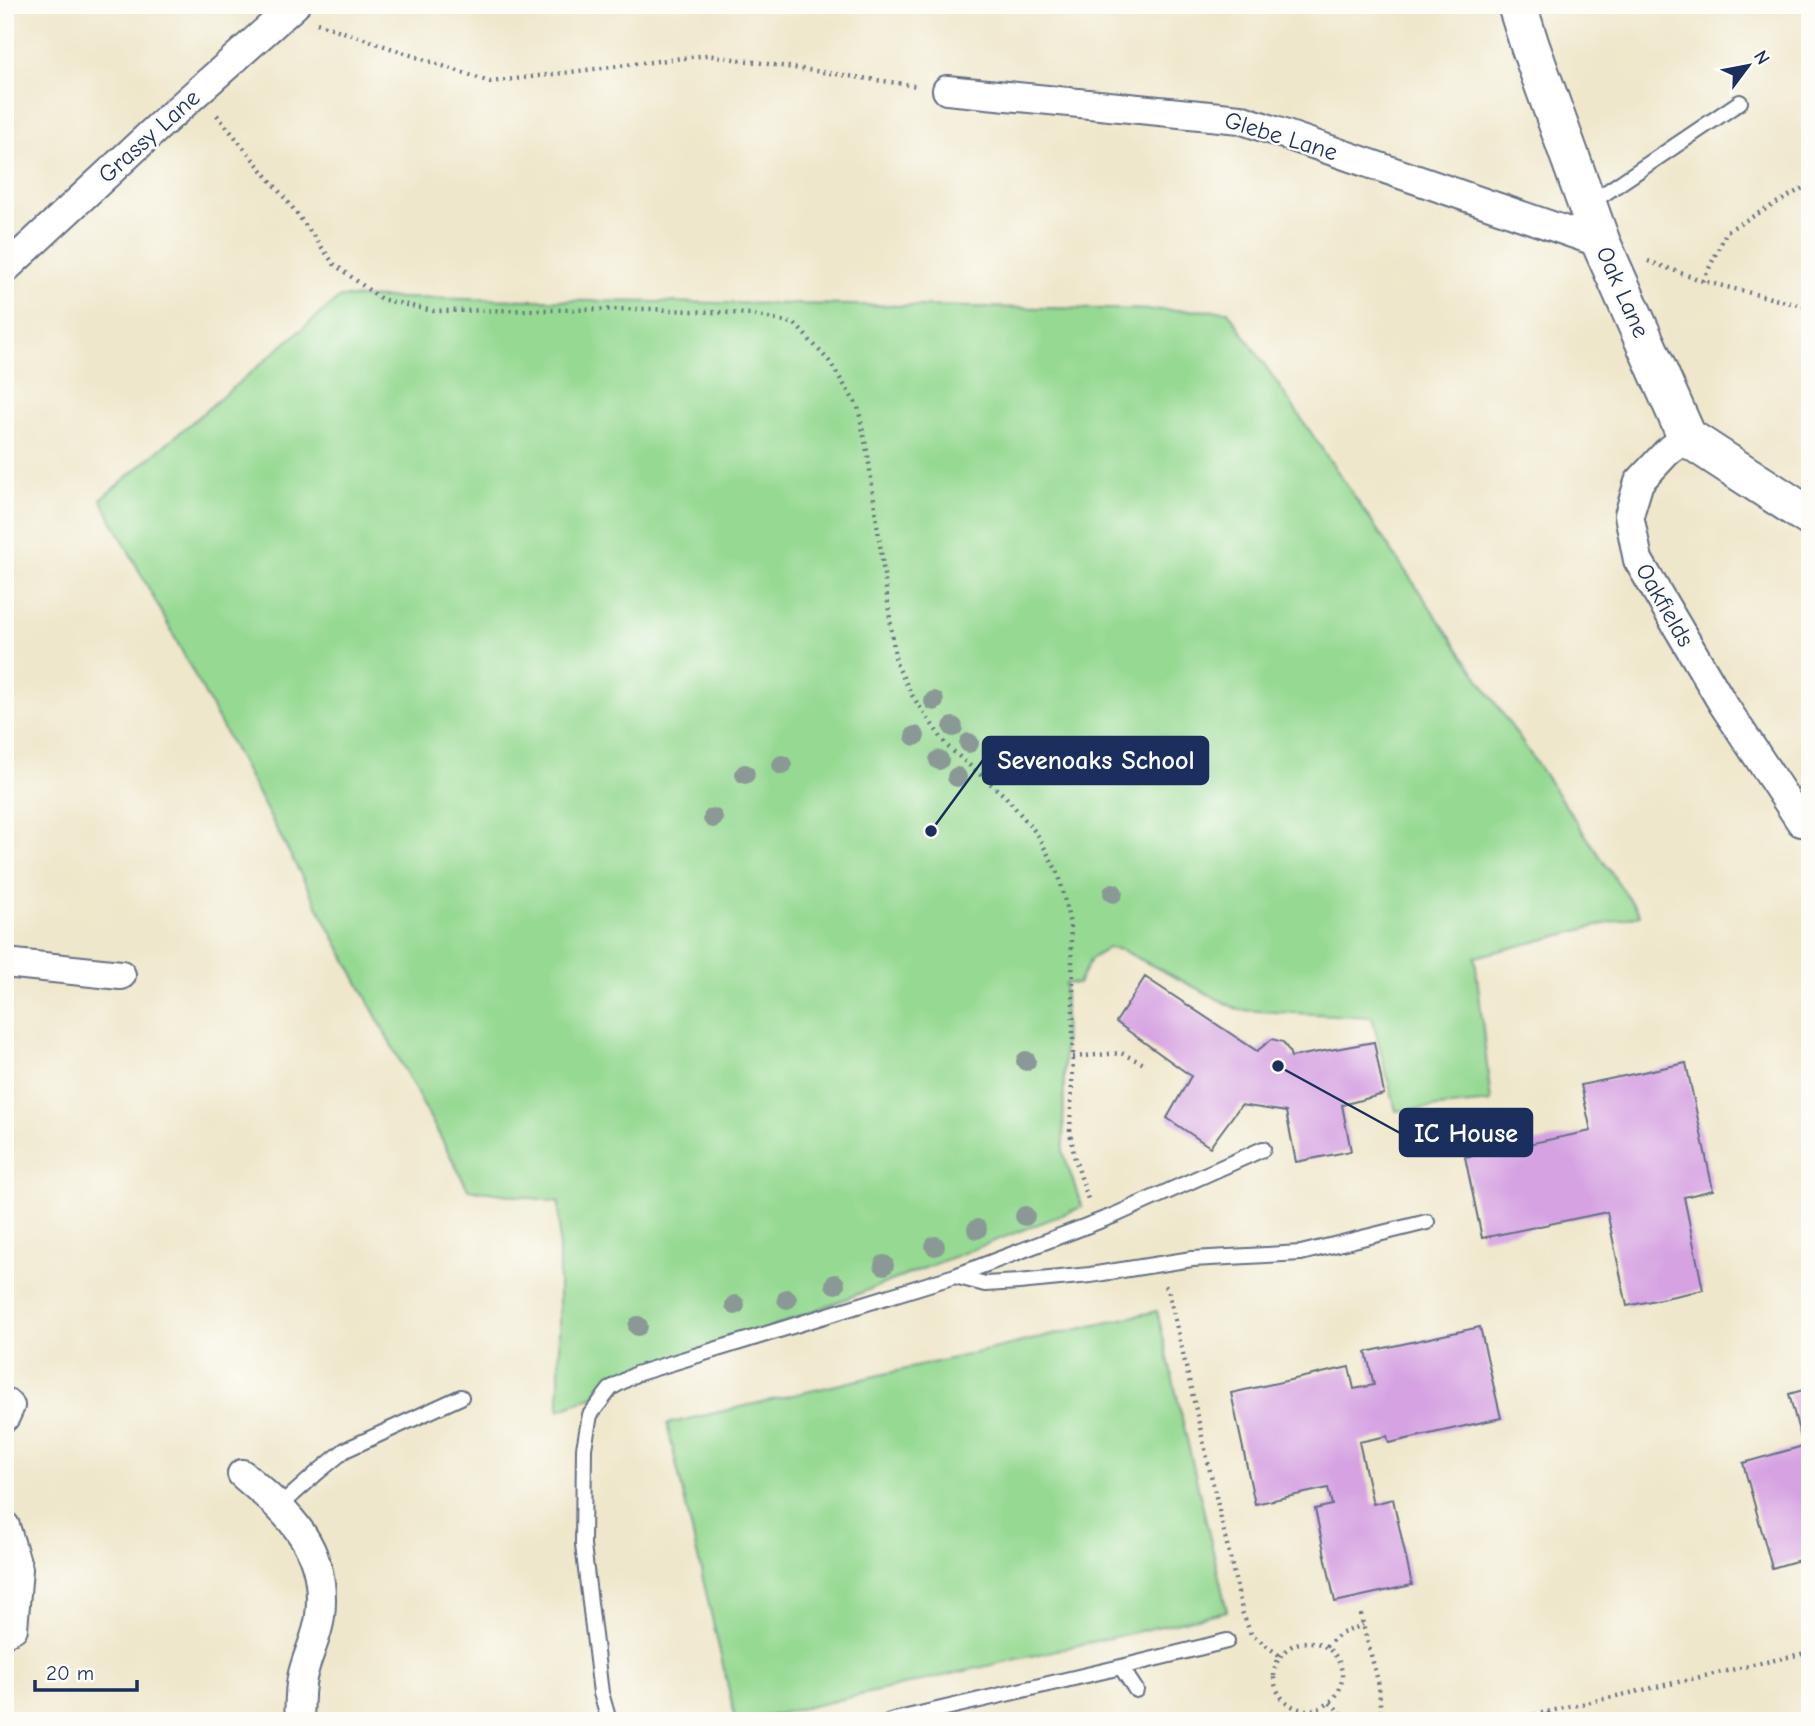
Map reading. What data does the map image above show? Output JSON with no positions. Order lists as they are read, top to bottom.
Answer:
{
  "streets": {
    "street": [
      "Grassy Lane",
      "Glebe Lane",
      "Oak Lane",
      "Oakfields"
    ]
  },
  "crossings": [
    ["Glebe Lane", "Oak Lane"],
    ["Oak Lane", "Oakfields"]
  ],
  "places": ["Sevenoaks School", "IC House"],
  "scale_bar": "20 m",
  "north": "top right"
}
